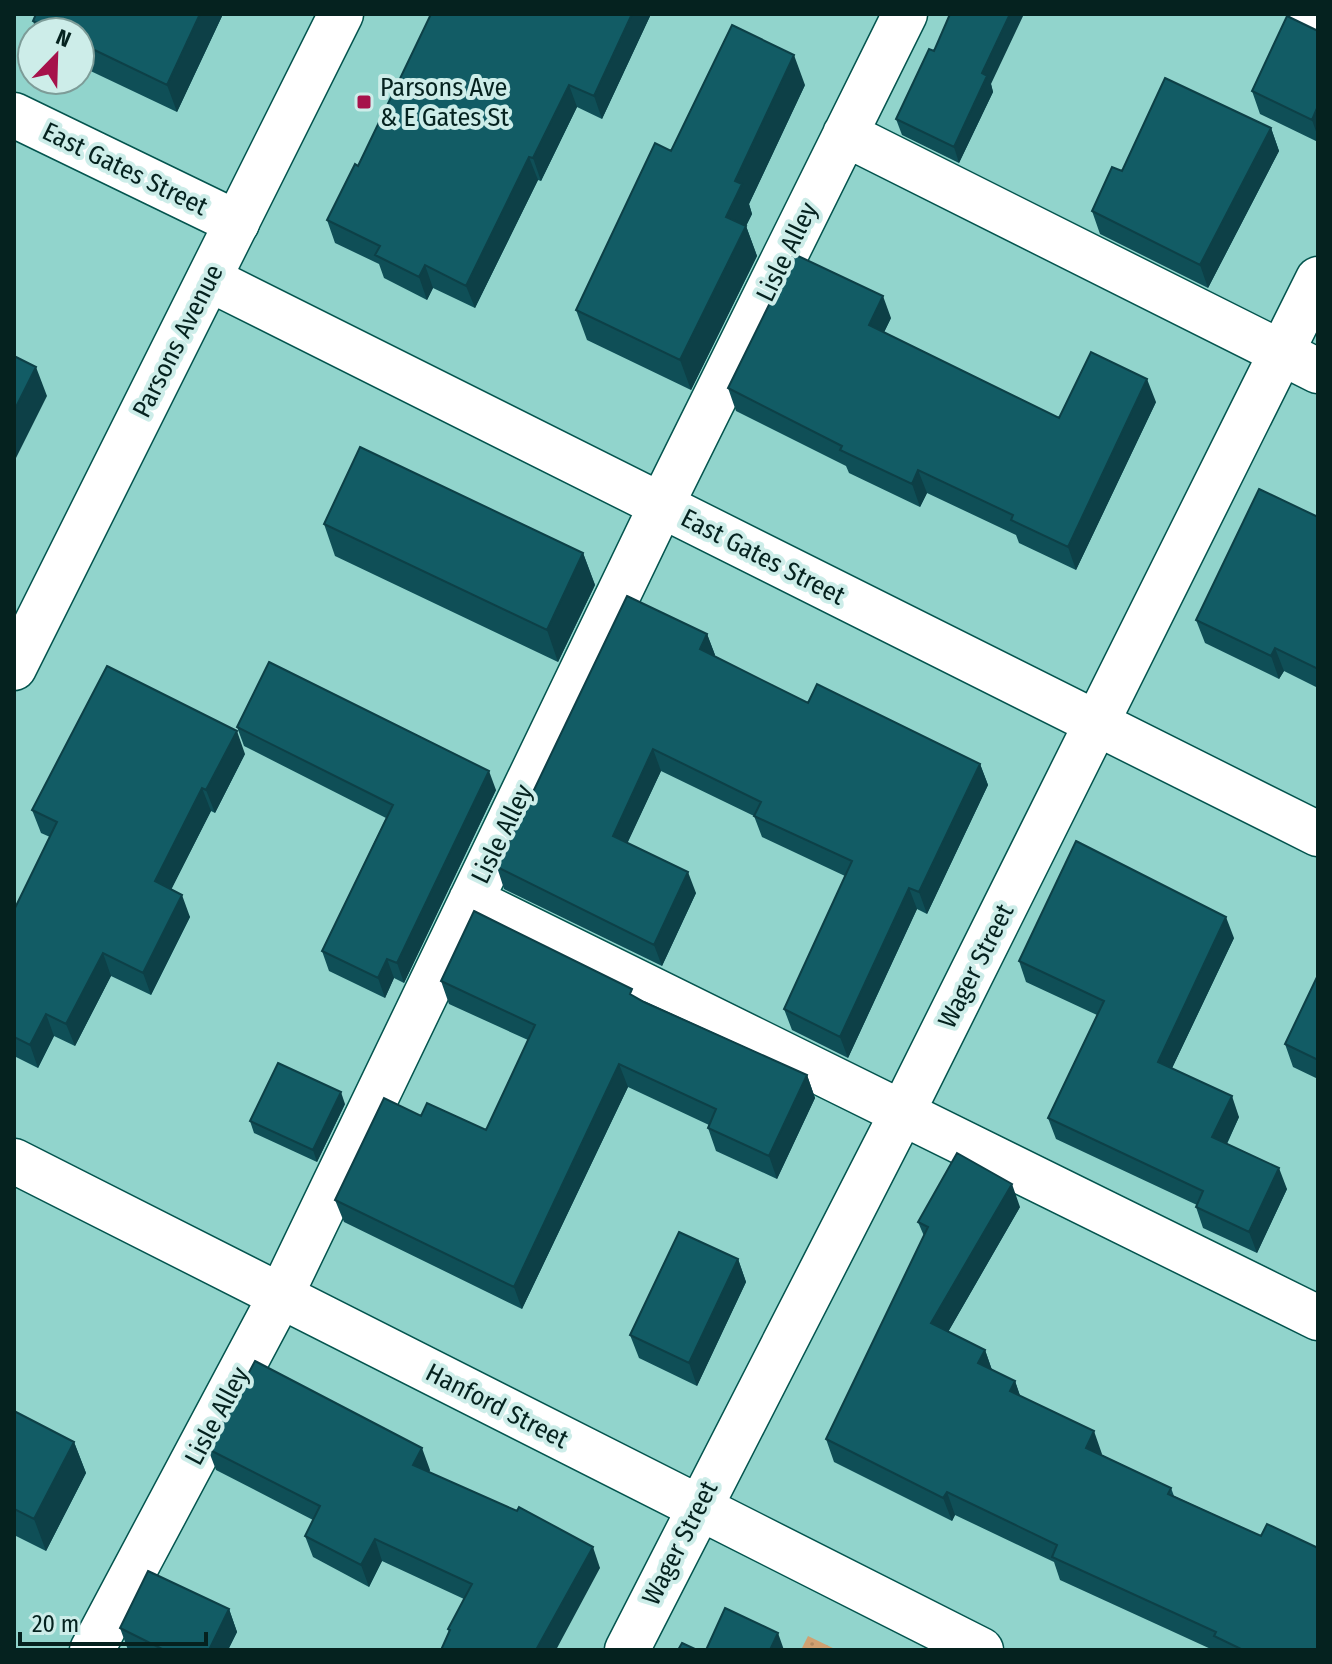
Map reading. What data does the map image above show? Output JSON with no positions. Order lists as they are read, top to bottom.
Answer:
{
  "streets": {
    "street": [
      "East Gates Street",
      "Lisle Alley",
      "Parsons Avenue",
      "Wager Street",
      "Hanford Street"
    ]
  },
  "crossings": [
    ["East Gates Street", "Lisle Alley"],
    ["East Gates Street", "Parsons Avenue"],
    ["East Gates Street", "Wager Street"],
    ["Lisle Alley", "Hanford Street"],
    ["Wager Street", "Hanford Street"]
  ],
  "places": {
    "transit": ["Parsons Ave & E Gates St"]
  },
  "scale_bar": "20 m",
  "north": "top right"
}
